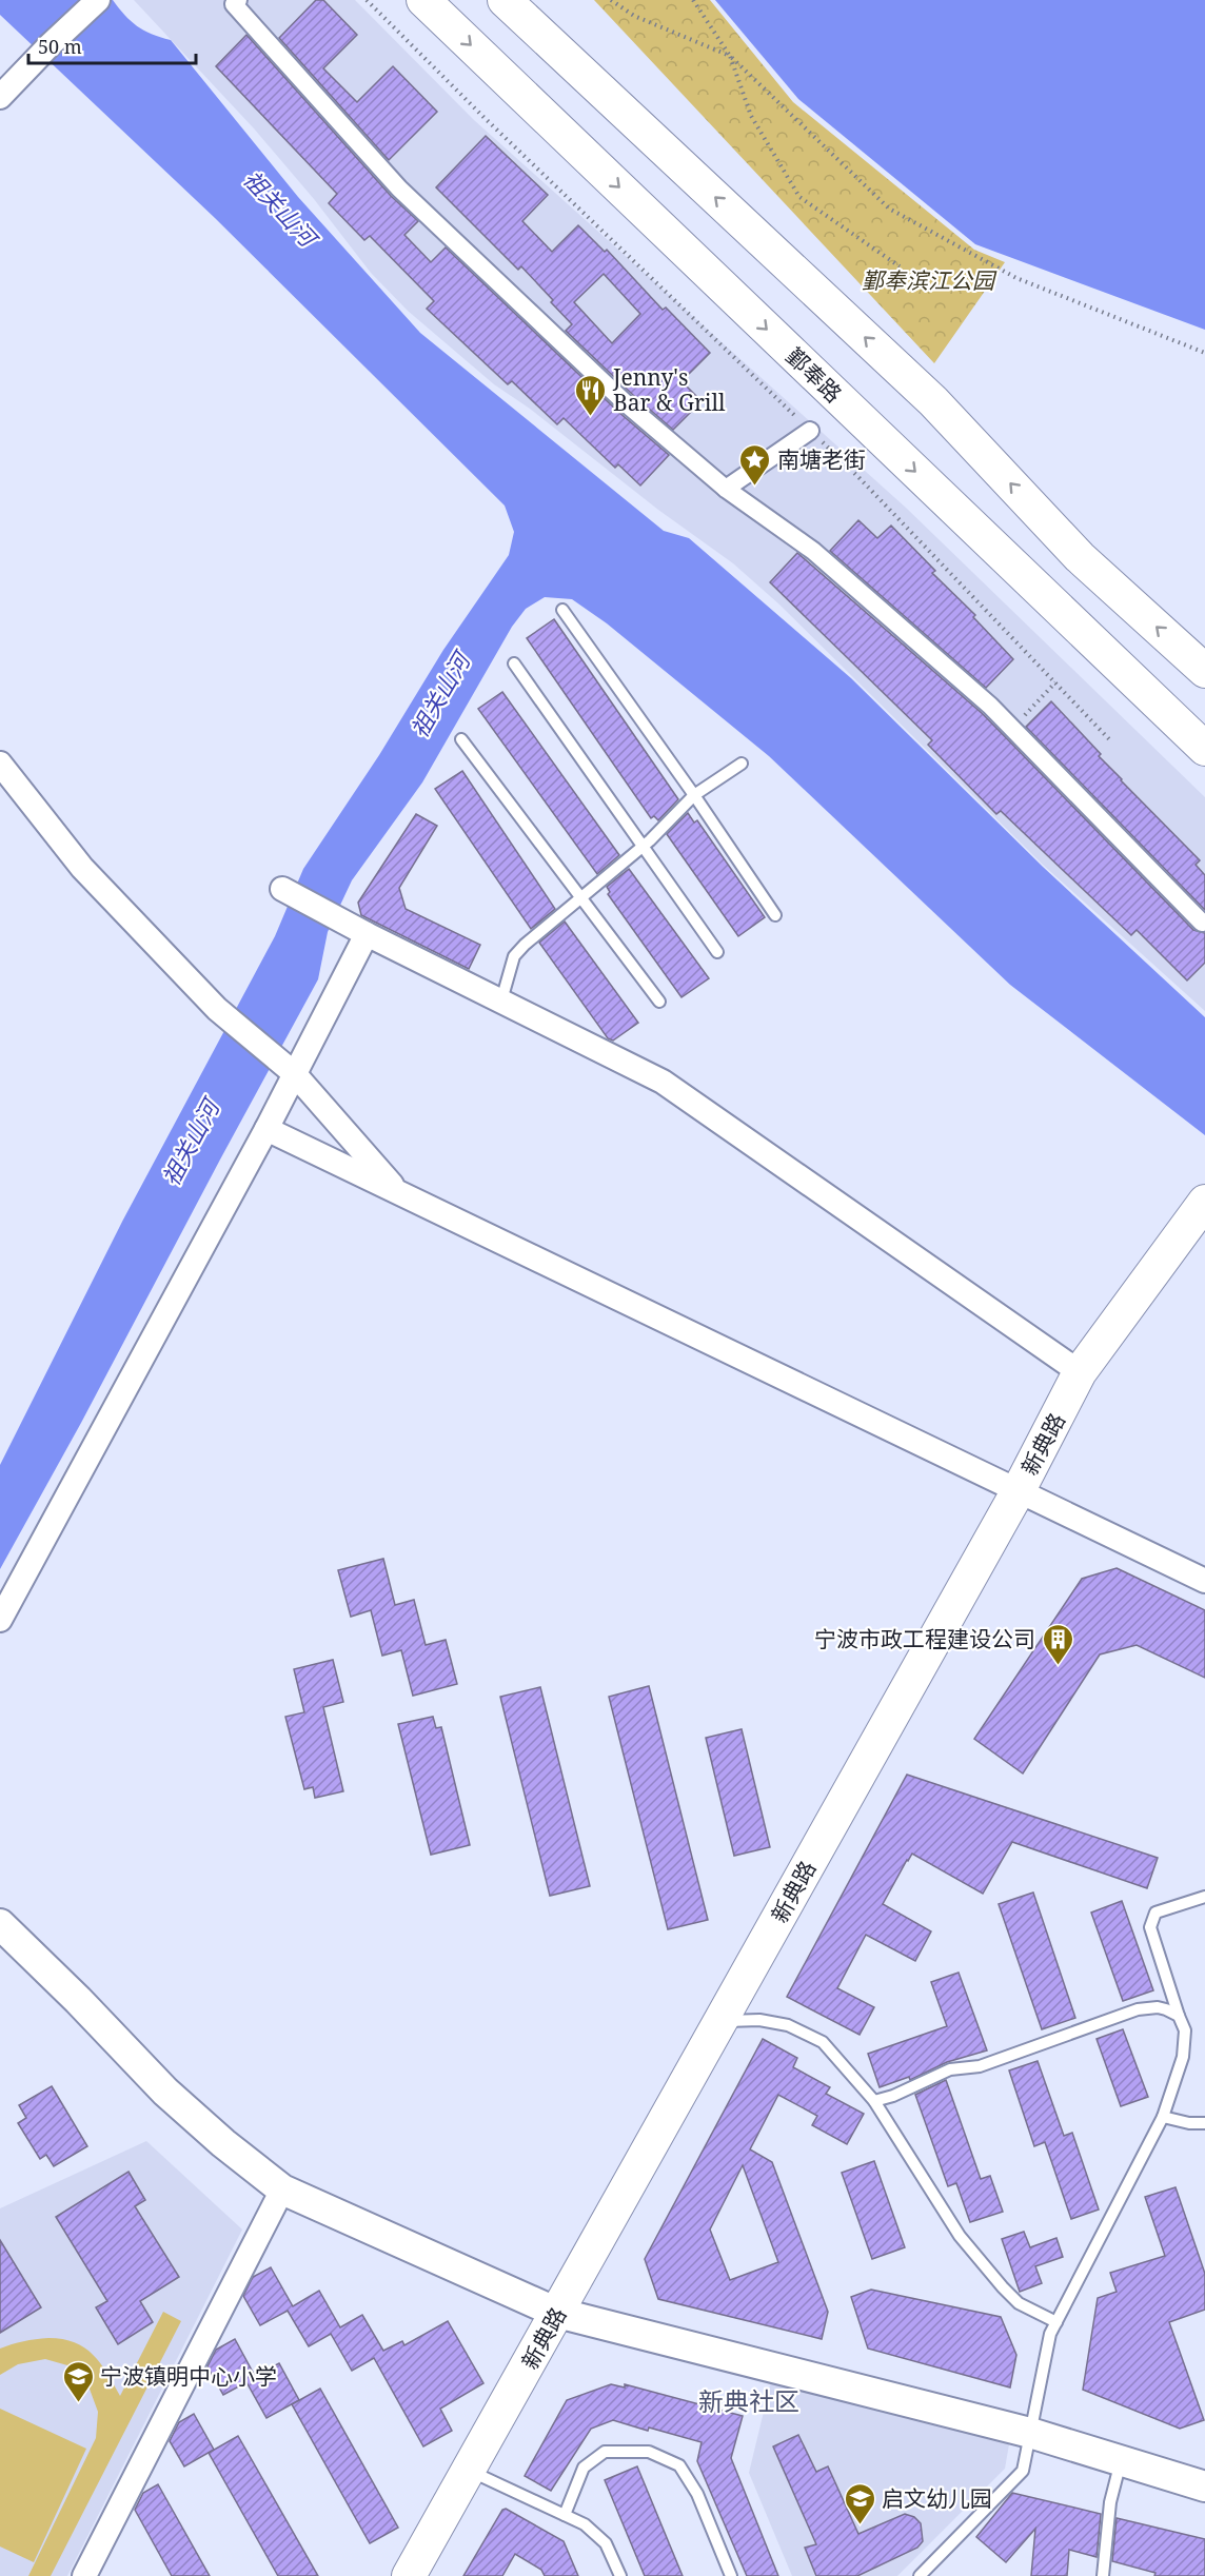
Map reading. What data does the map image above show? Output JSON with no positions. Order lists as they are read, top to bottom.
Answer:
{
  "streets": {
    "main road": ["鄞奉路", "新典路"]
  },
  "districts": ["新典社区"],
  "water": ["祖关山河"],
  "parks": ["鄞奉滨江公园"],
  "places": {
    "restaurant": ["Jenny's Bar & Grill"],
    "place": ["南塘老街"],
    "building": ["宁波市政工程建设公司"],
    "school or university": ["宁波镇明中心小学", "启文幼儿园"]
  },
  "scale_bar": "50 m"
}
